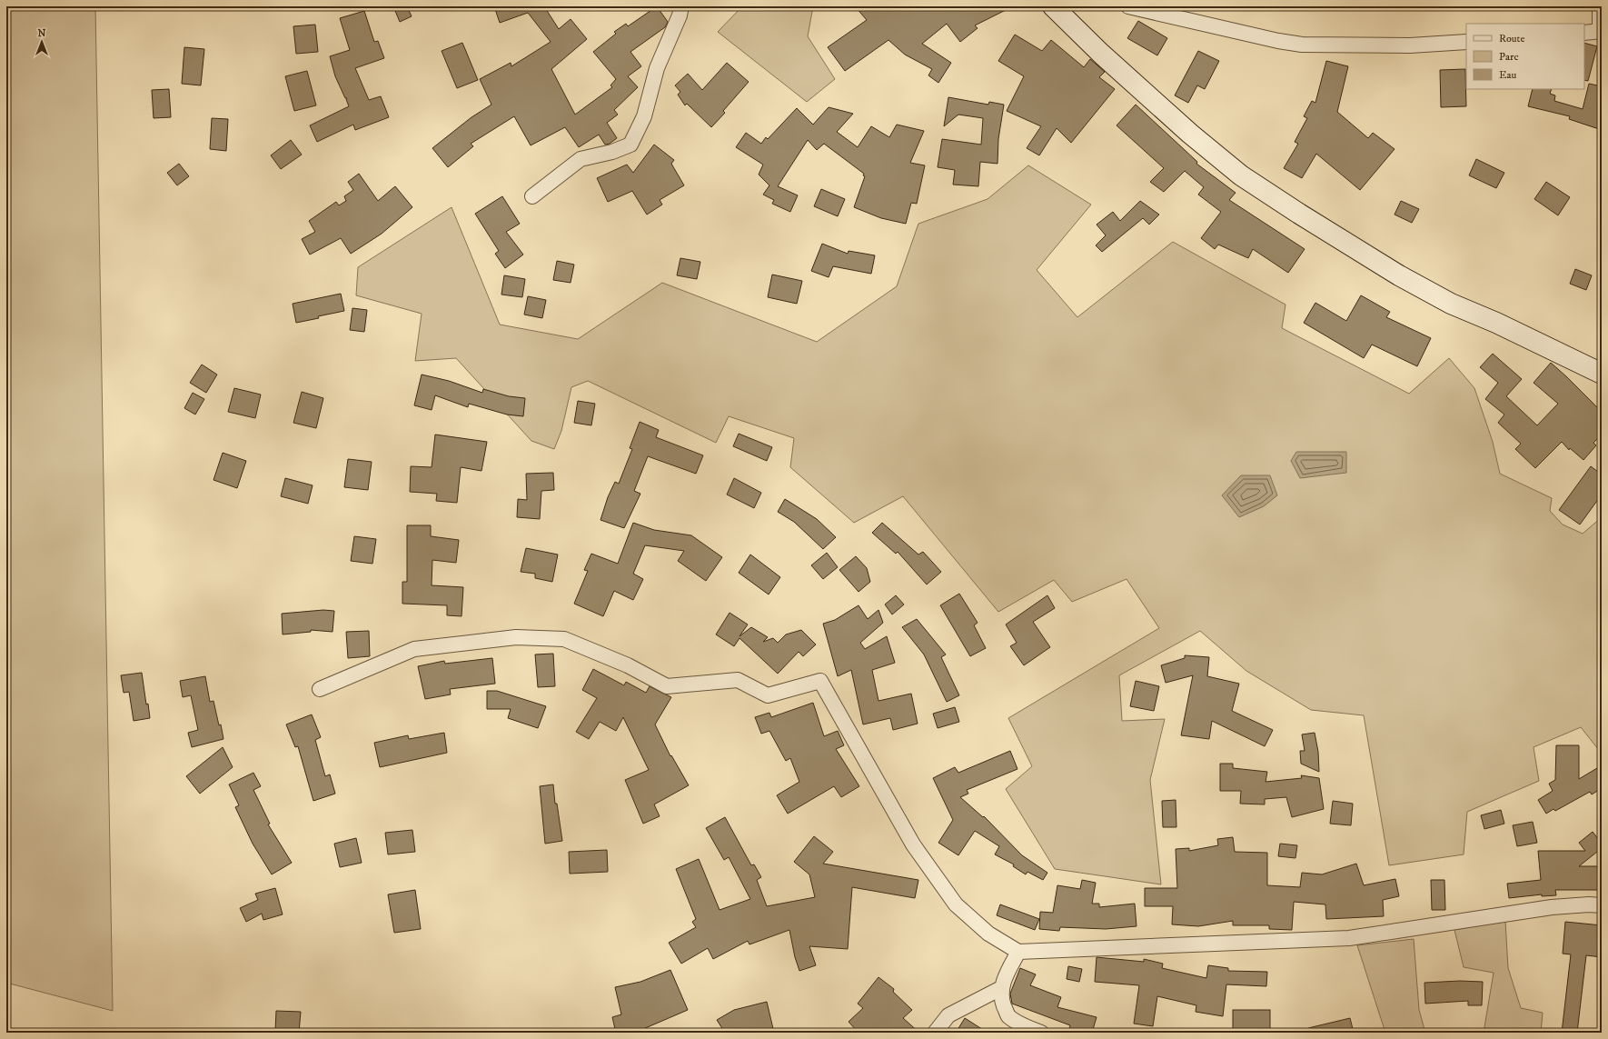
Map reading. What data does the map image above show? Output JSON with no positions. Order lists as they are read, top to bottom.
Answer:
{
  "legend": ["Route", "Parc", "Eau"],
  "north": "top"
}
